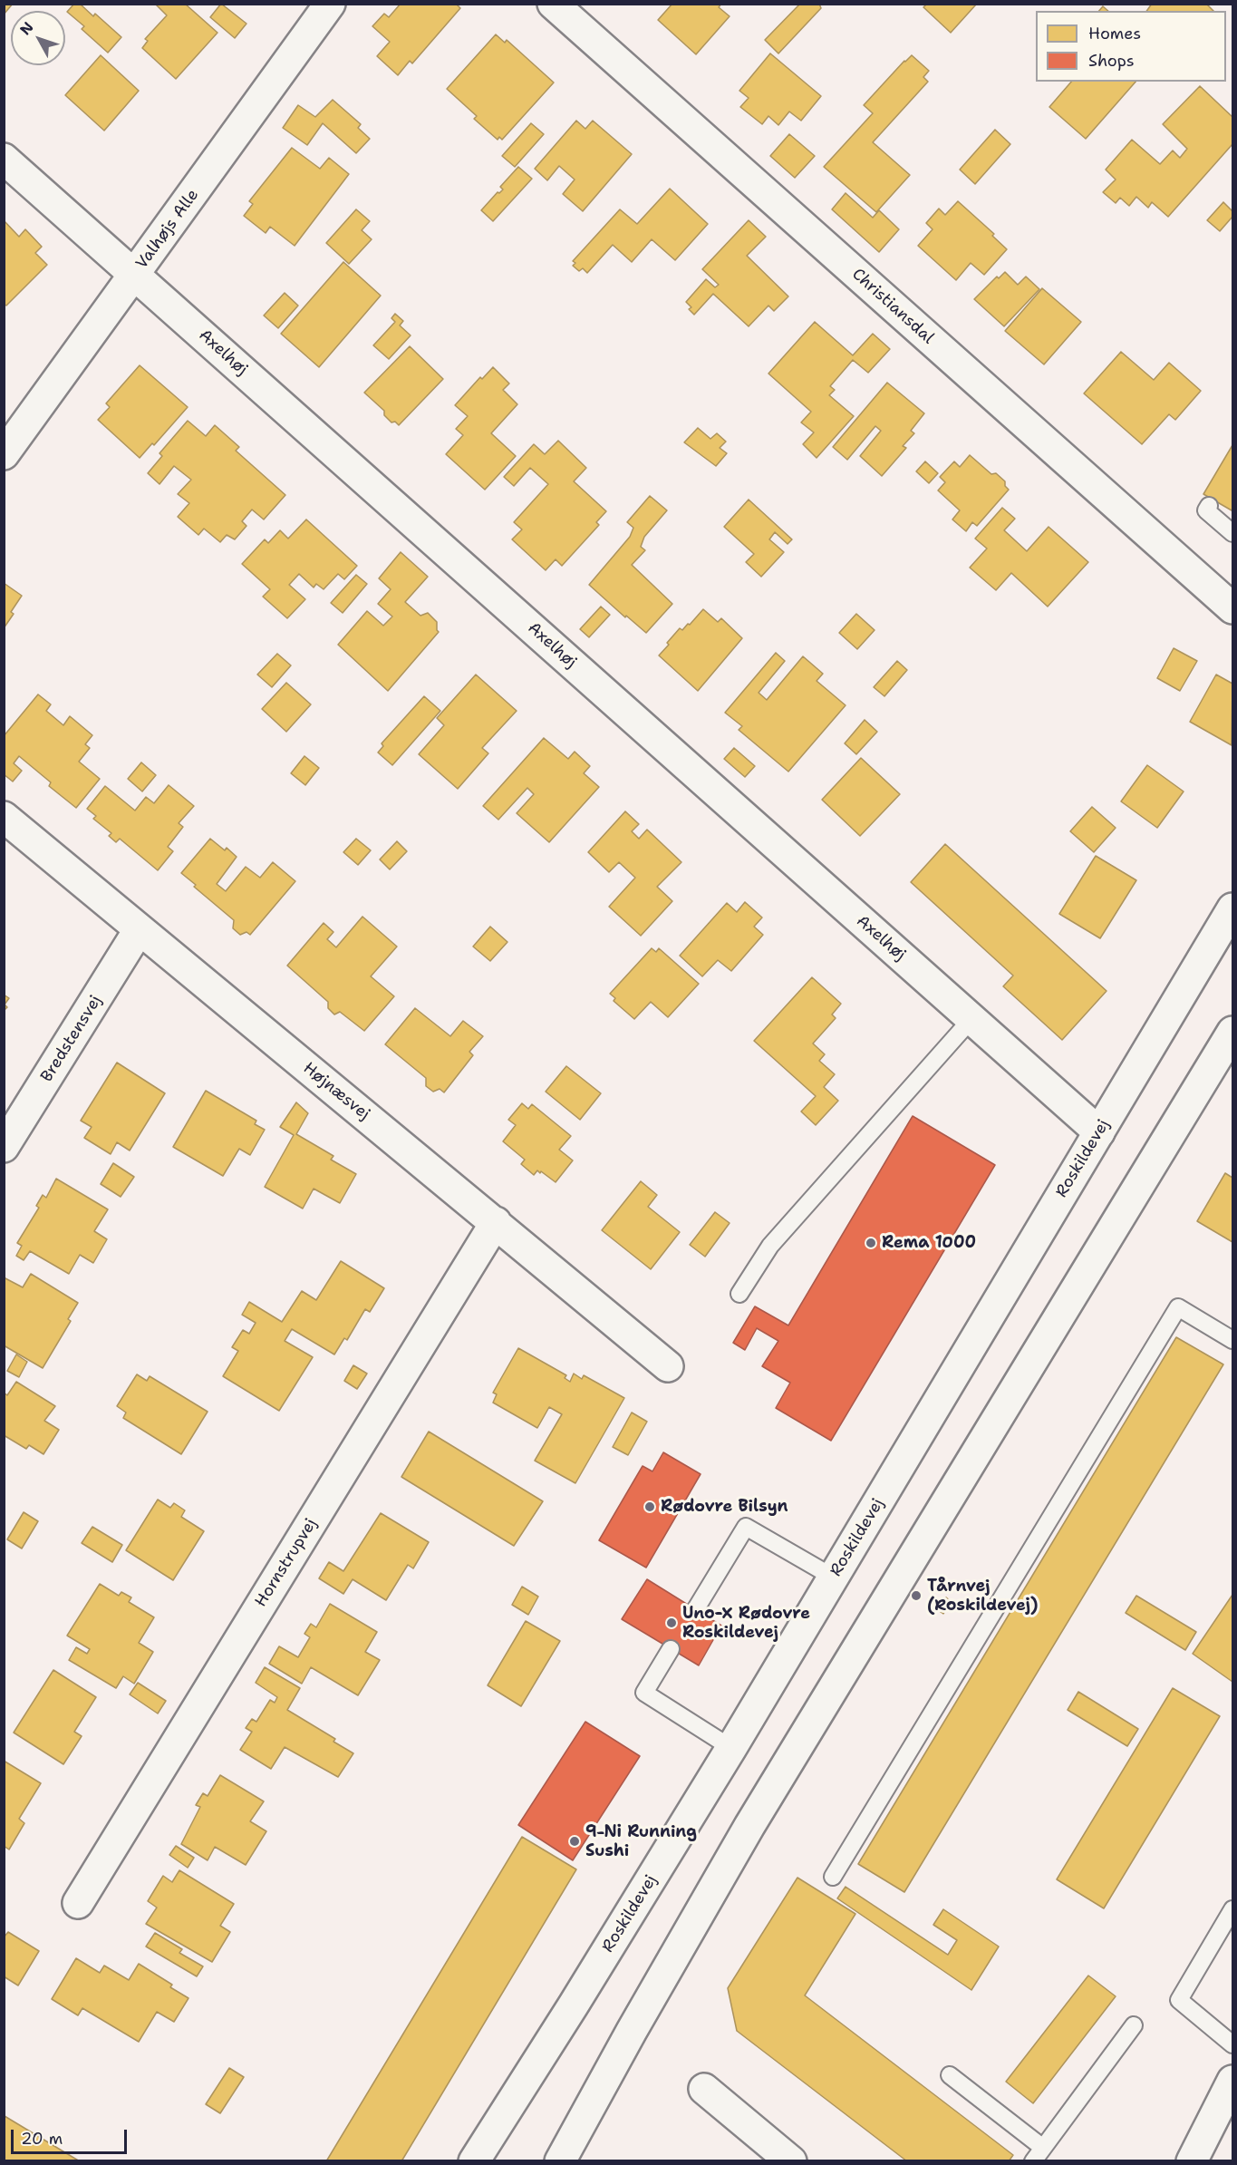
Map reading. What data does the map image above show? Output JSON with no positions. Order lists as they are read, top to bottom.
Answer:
{
  "streets": {
    "street": [
      "Valhøjs Alle",
      "Christiansdal",
      "Axelhøj",
      "Bredstensvej",
      "Højnæsvej",
      "Roskildevej",
      "Hornstrupvej"
    ]
  },
  "crossings": [
    ["Valhøjs Alle", "Axelhøj"],
    ["Axelhøj", "Roskildevej"],
    ["Bredstensvej", "Højnæsvej"],
    ["Højnæsvej", "Hornstrupvej"]
  ],
  "places": [
    "Rema 1000",
    "Rødovre Bilsyn",
    "Tårnvej (Roskildevej)",
    "Uno-X Rødovre Roskildevej",
    "9-Ni Running Sushi"
  ],
  "legend": ["Homes", "Shops"],
  "scale_bar": "20 m",
  "north": "top left"
}
